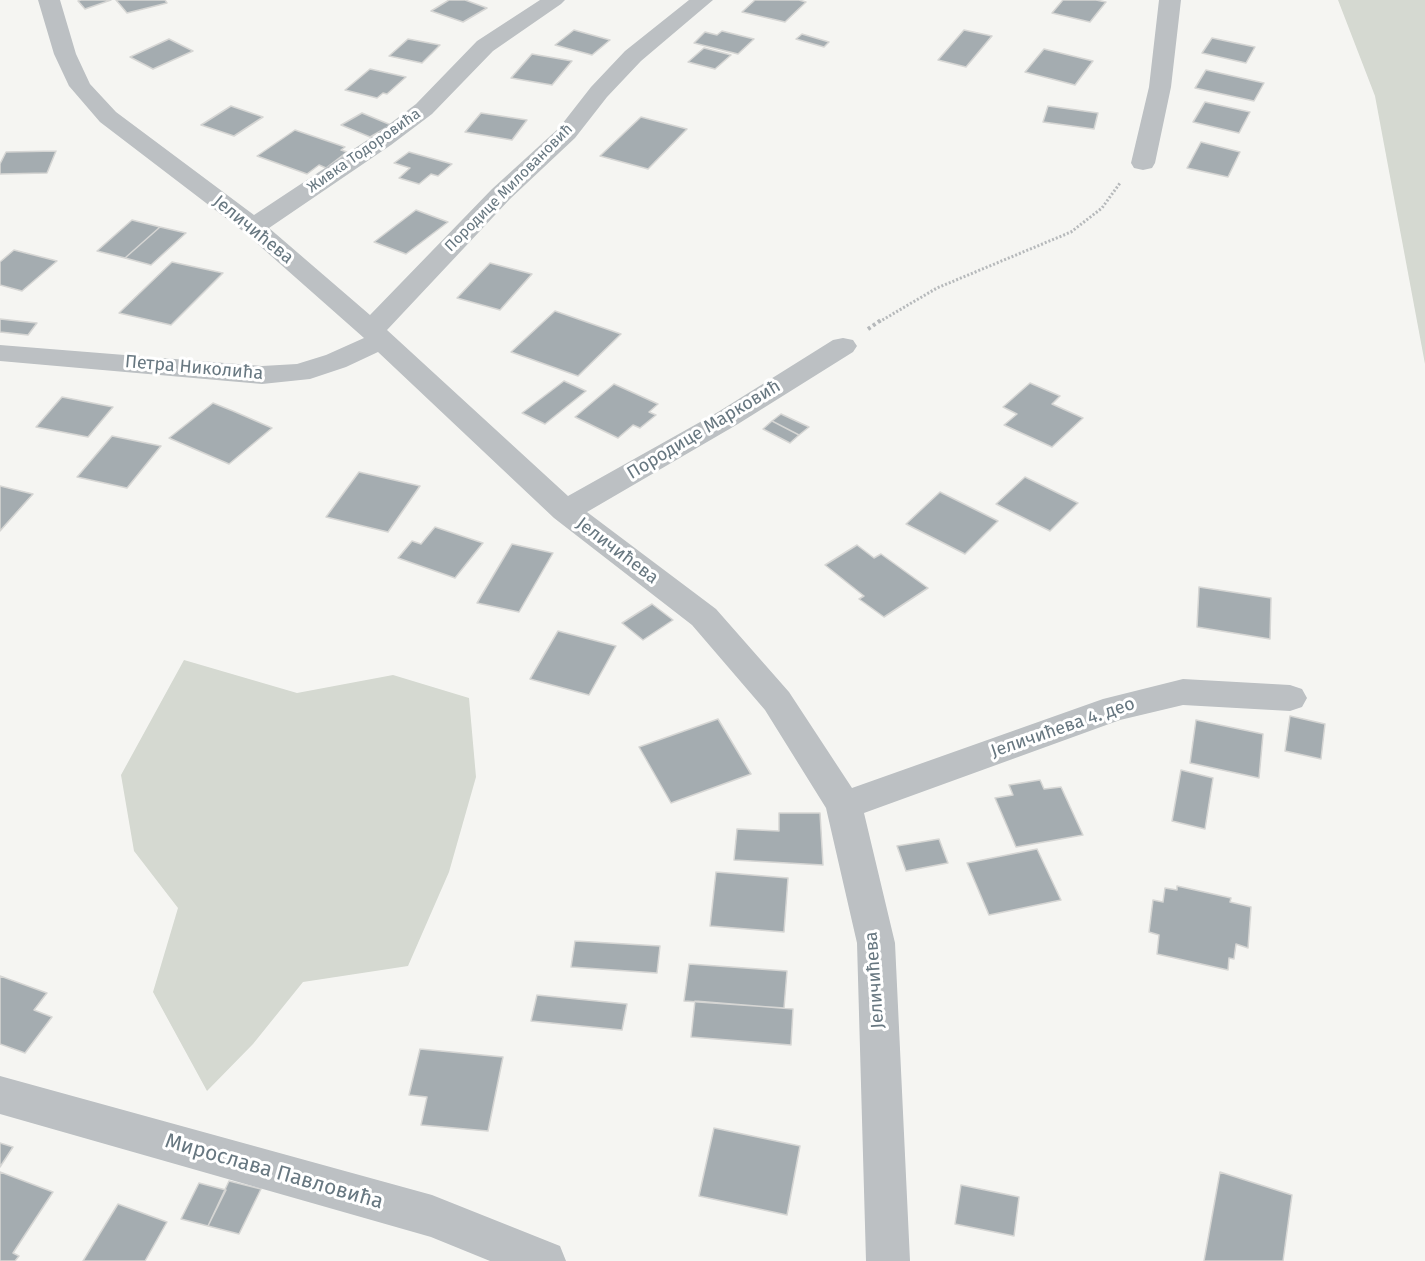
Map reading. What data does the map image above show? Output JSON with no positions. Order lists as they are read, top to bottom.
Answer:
{
  "streets": {
    "street": [
      "Живка Тодоровића",
      "Породице Миловановић",
      "Јеличићева",
      "Петра Николића",
      "Породице Марковић",
      "Јеличићева 4. део",
      "Мирослава Павловића"
    ]
  },
  "crossings": [
    ["Живка Тодоровића", "Јеличићева"],
    ["Породице Миловановић", "Јеличићева"],
    ["Породице Миловановић", "Петра Николића"],
    ["Јеличићева", "Петра Николића"],
    ["Јеличићева", "Породице Марковић"],
    ["Јеличићева", "Јеличићева 4. део"]
  ]
}
